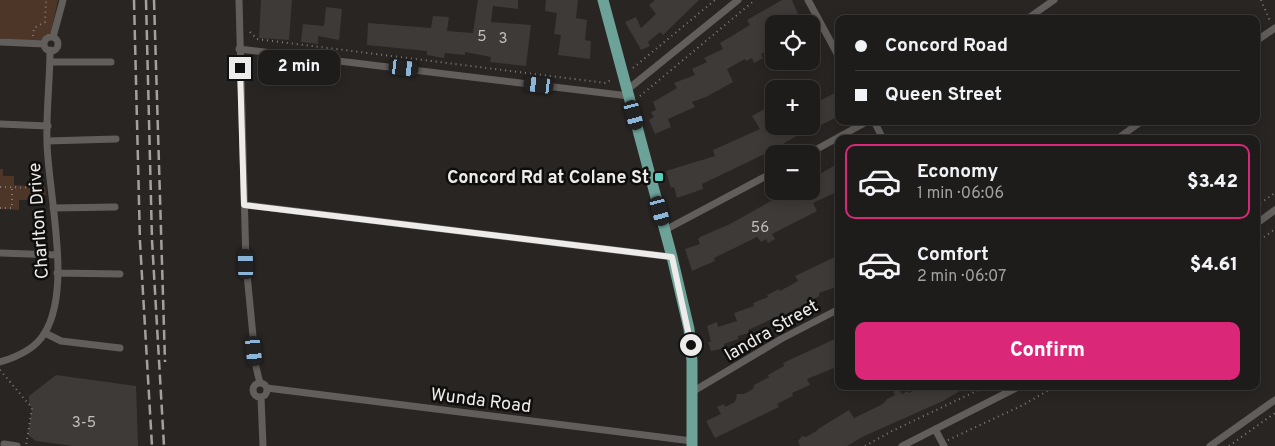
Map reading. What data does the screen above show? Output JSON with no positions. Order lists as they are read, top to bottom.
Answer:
{
  "streets": {
    "street": ["Charlton Drive", "Iandra Street", "Wunda Road"]
  },
  "places": {
    "transit": ["Concord Rd at Colane St"]
  },
  "house_numbers": [
    "5",
    "3",
    "56",
    "3-5"
  ],
  "page": {
    "map_buttons": ["+", "−"],
    "banner": ["Concord Road", "Queen Street"],
    "bubble": "2 min",
    "list": [
      {
        "name": "Economy",
        "note": "1 min · 06:06",
        "value": "$3.42"
      },
      {
        "name": "Comfort",
        "note": "2 min · 06:07",
        "value": "$4.61"
      }
    ],
    "buttons": "Confirm"
  }
}
